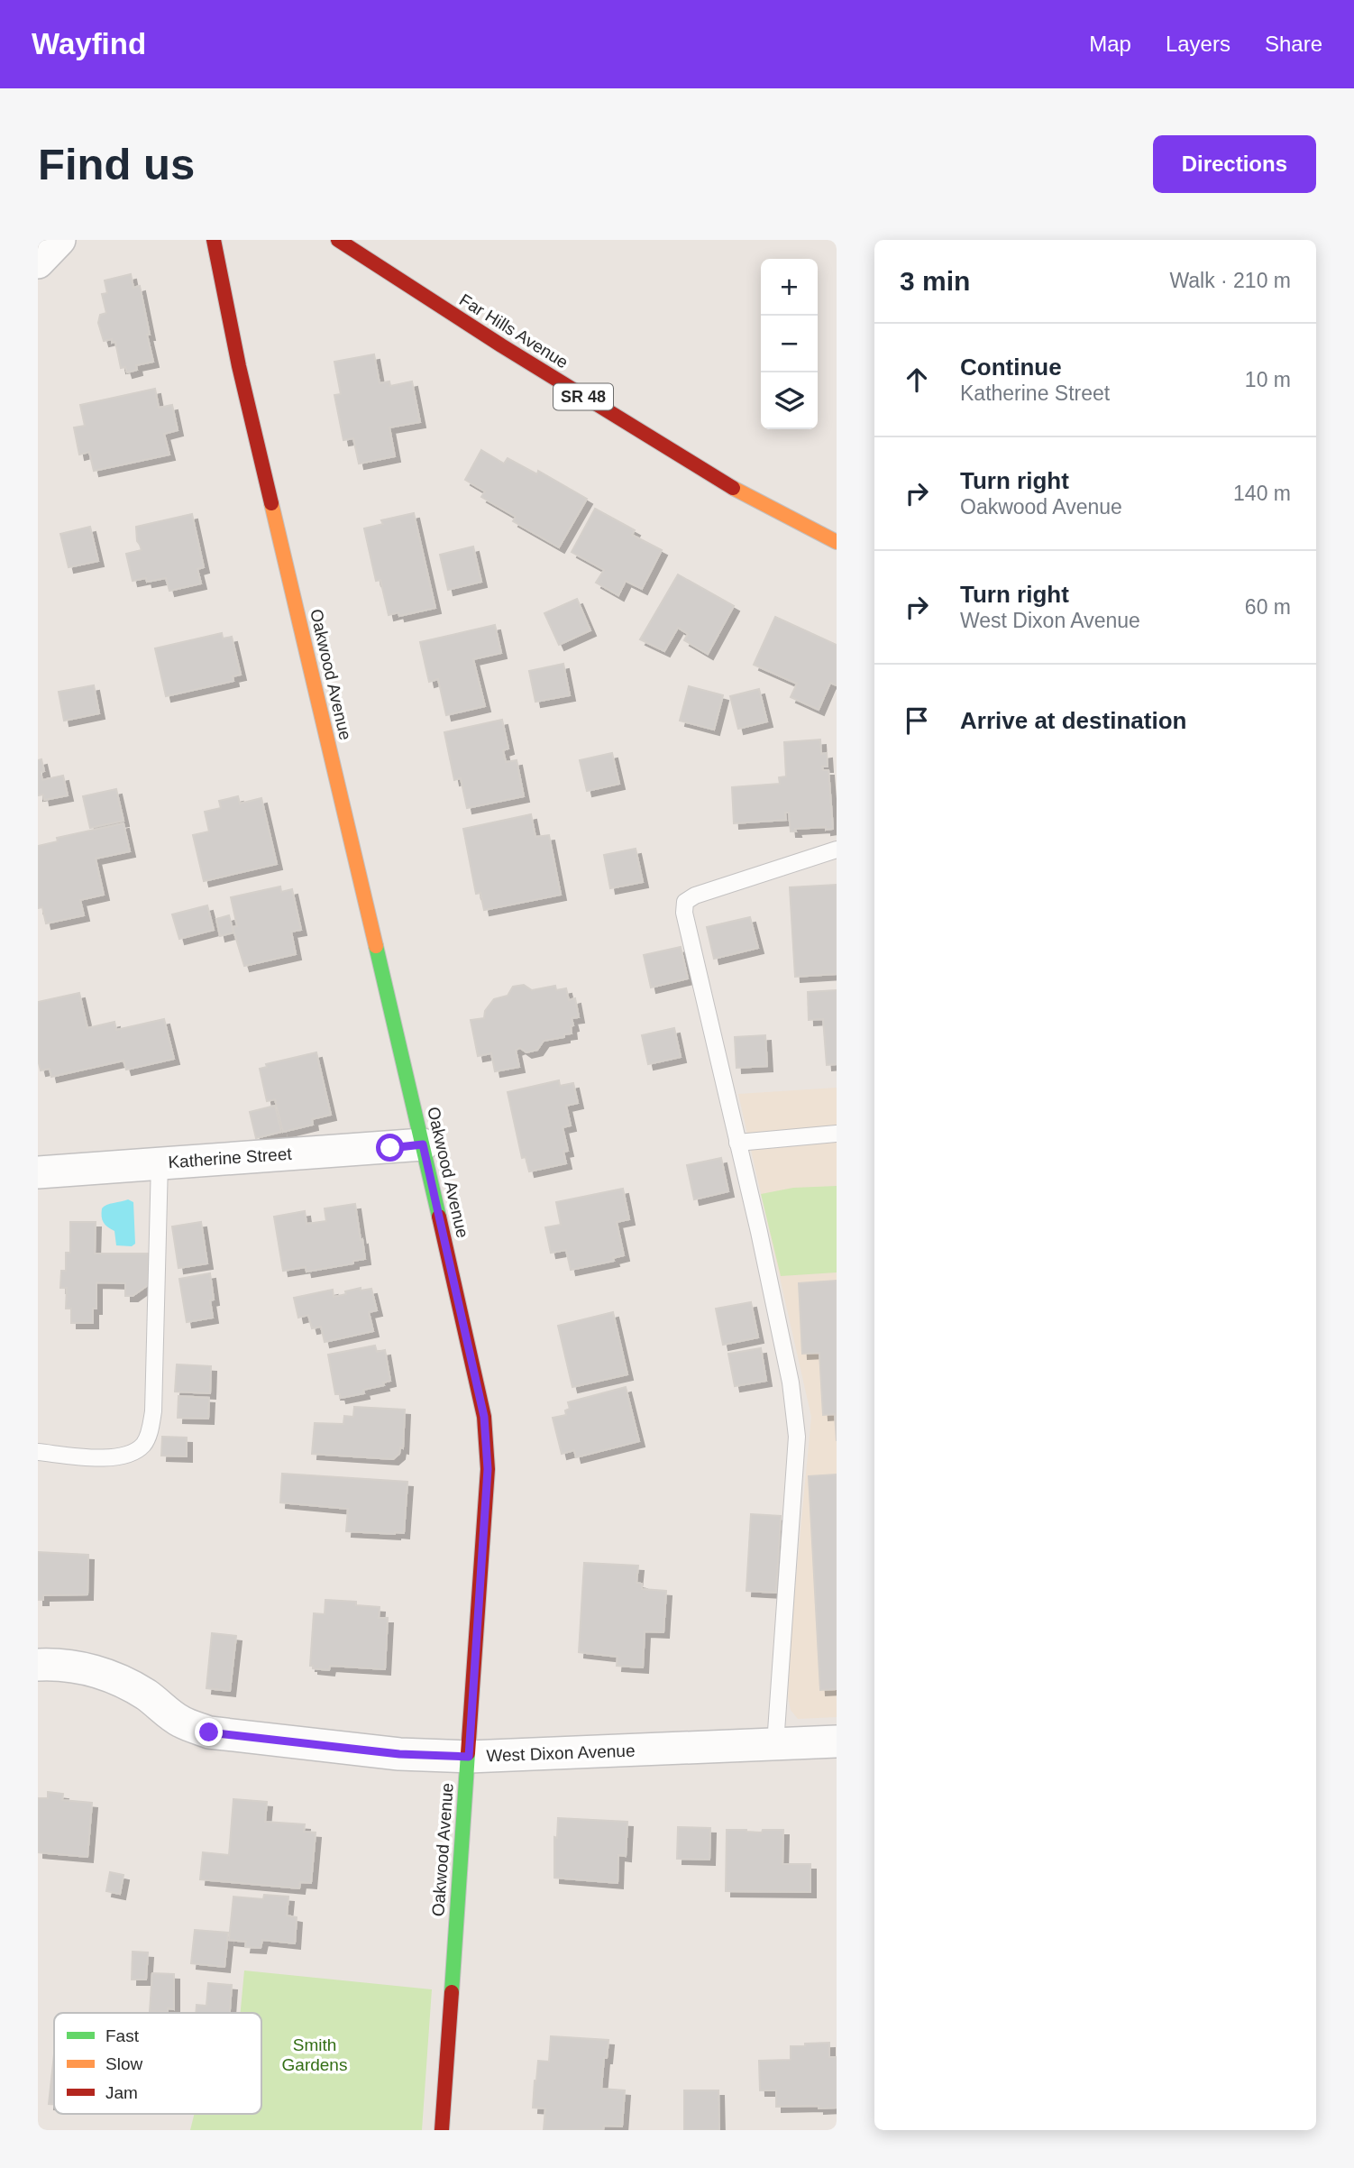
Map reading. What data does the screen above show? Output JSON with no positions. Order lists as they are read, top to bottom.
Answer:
{
  "streets": {
    "street": [
      "Far Hills Avenue",
      "SR 48",
      "Oakwood Avenue",
      "Katherine Street",
      "West Dixon Avenue"
    ]
  },
  "crossings": [
    ["Oakwood Avenue", "Katherine Street"],
    ["Oakwood Avenue", "West Dixon Avenue"]
  ],
  "parks": ["Smith Gardens"],
  "legend": ["Fast", "Slow", "Jam"],
  "page": {
    "header": "Wayfind",
    "nav": ["Map", "Layers", "Share"],
    "buttons": "Directions",
    "title": "Find us",
    "heading": ["3 min", "Walk · 210 m"],
    "map_buttons": ["+", "−"],
    "list": [
      ["Continue", "Katherine Street", "10 m"],
      ["Turn right", "Oakwood Avenue", "140 m"],
      ["Turn right", "West Dixon Avenue", "60 m"],
      "Arrive at destination"
    ]
  }
}
